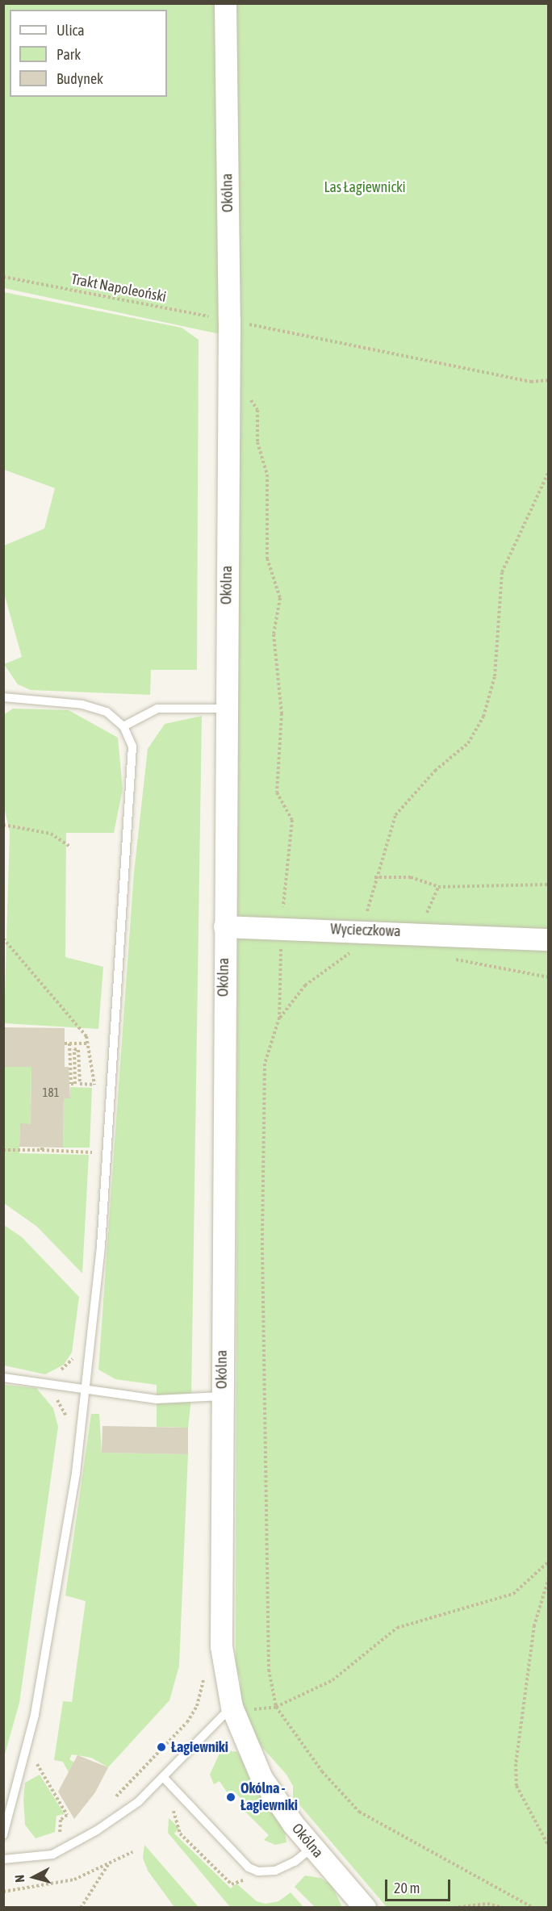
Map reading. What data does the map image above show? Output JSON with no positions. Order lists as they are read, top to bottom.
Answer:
{
  "streets": {
    "street": ["Okólna", "Wycieczkowa"],
    "path": ["Trakt Napoleoński"]
  },
  "crossings": [
    ["Okólna", "Trakt Napoleoński"],
    ["Okólna", "Wycieczkowa"]
  ],
  "parks": ["Las Łagiewnicki"],
  "places": ["Łagiewniki", "Okólna - Łagiewniki"],
  "house_numbers": ["181"],
  "legend": ["Ulica", "Park", "Budynek"],
  "scale_bar": "20 m",
  "north": "left"
}
